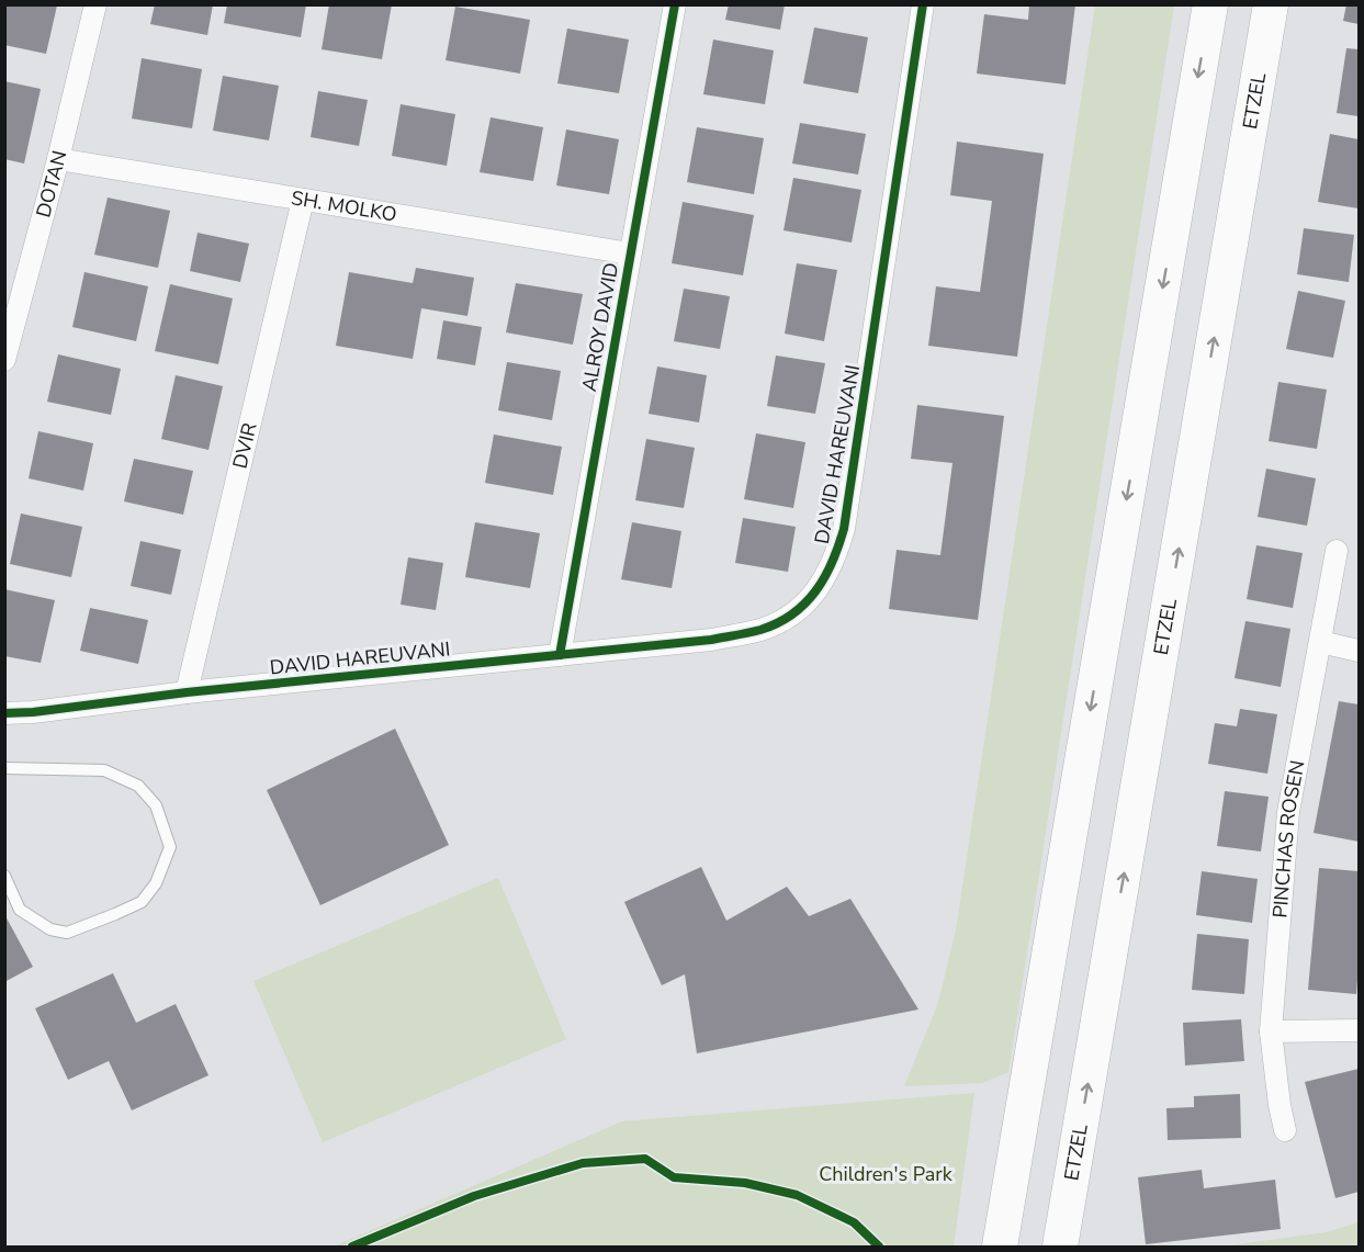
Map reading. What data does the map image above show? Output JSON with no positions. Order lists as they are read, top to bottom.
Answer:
{
  "streets": {
    "main road": ["ETZEL"],
    "street": [
      "DOTAN",
      "SH. MOLKO",
      "ALROY DAVID",
      "DVIR",
      "DAVID HAREUVANI",
      "PINCHAS ROSEN"
    ]
  },
  "crossings": [
    ["DOTAN", "SH. MOLKO"],
    ["SH. MOLKO", "ALROY DAVID"],
    ["SH. MOLKO", "DVIR"],
    ["ALROY DAVID", "DAVID HAREUVANI"],
    ["DVIR", "DAVID HAREUVANI"]
  ],
  "parks": ["Children's Park"]
}
